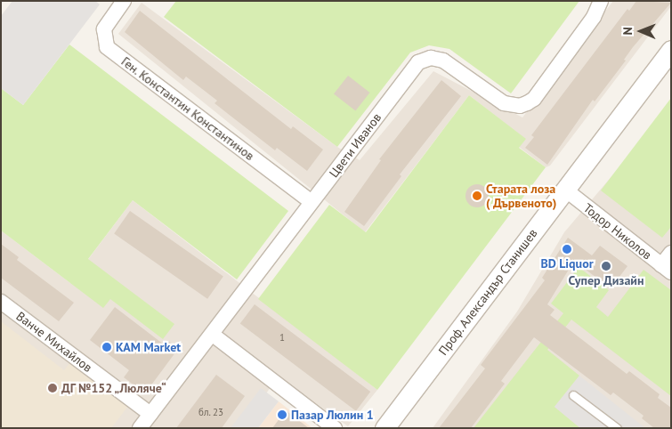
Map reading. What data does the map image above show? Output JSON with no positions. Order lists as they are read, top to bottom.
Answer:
{
  "streets": {
    "street": [
      "Ген. Константин Константинов",
      "Цвети Иванов",
      "Тодор Николов",
      "Проф. Александър Станишев",
      "Ванче Михайлов"
    ]
  },
  "crossings": [
    ["Ген. Константин Константинов", "Цвети Иванов"],
    ["Цвети Иванов", "Ванче Михайлов"],
    ["Тодор Николов", "Проф. Александър Станишев"]
  ],
  "places": [
    "Старата лоза ( Дървеното)",
    "BD Liquor",
    "Супер Дизайн",
    "KAM Market",
    "ДГ №152 „Люляче“",
    "Пазар Люлин 1"
  ],
  "house_numbers": ["1", "бл. 23"],
  "north": "left"
}
